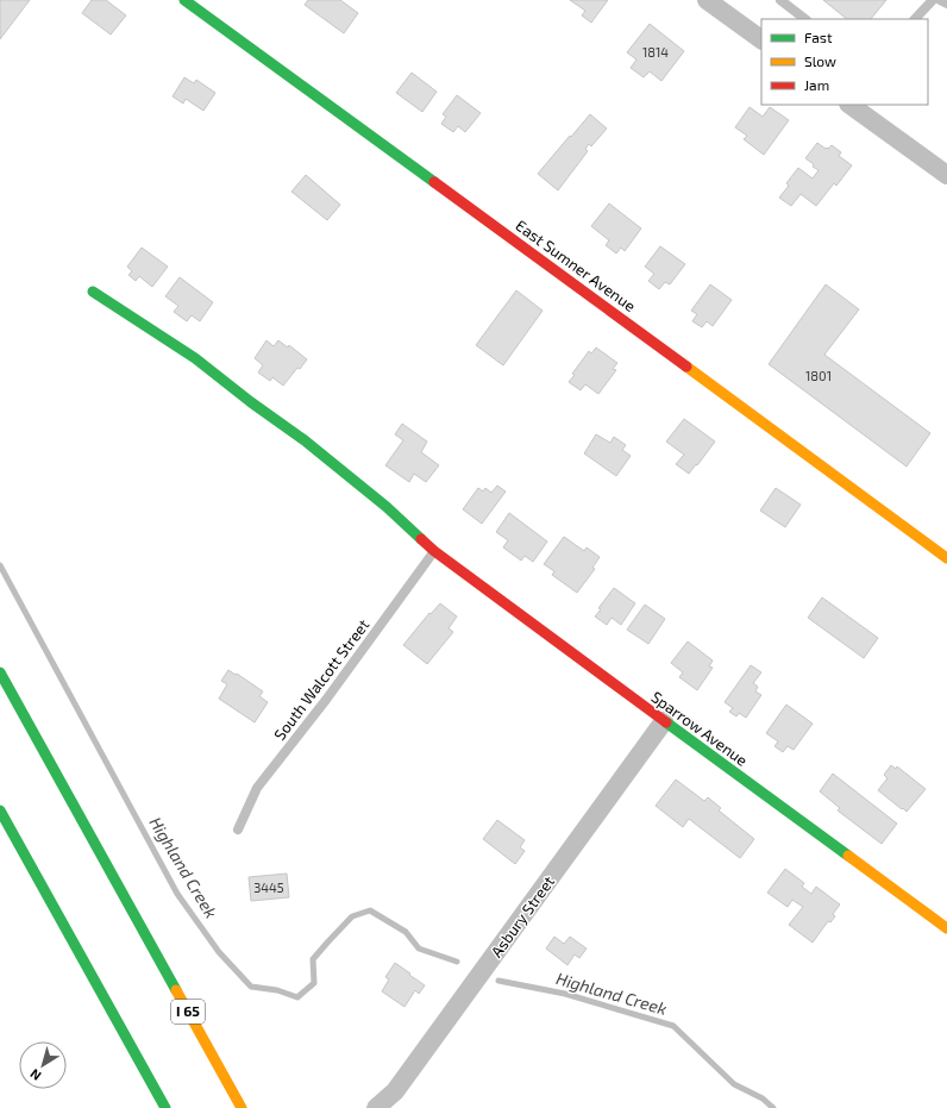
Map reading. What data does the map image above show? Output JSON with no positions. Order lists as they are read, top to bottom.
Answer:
{
  "streets": {
    "main road": ["East Sumner Avenue", "Sparrow Avenue", "I 65"],
    "street": ["Asbury Street"],
    "lane": ["South Walcott Street"]
  },
  "crossings": [
    ["South Walcott Street", "Sparrow Avenue"],
    ["Sparrow Avenue", "Asbury Street"]
  ],
  "water": ["Highland Creek"],
  "house_numbers": ["1814", "1801", "3445"],
  "legend": ["Fast", "Slow", "Jam"],
  "north": "bottom left"
}
